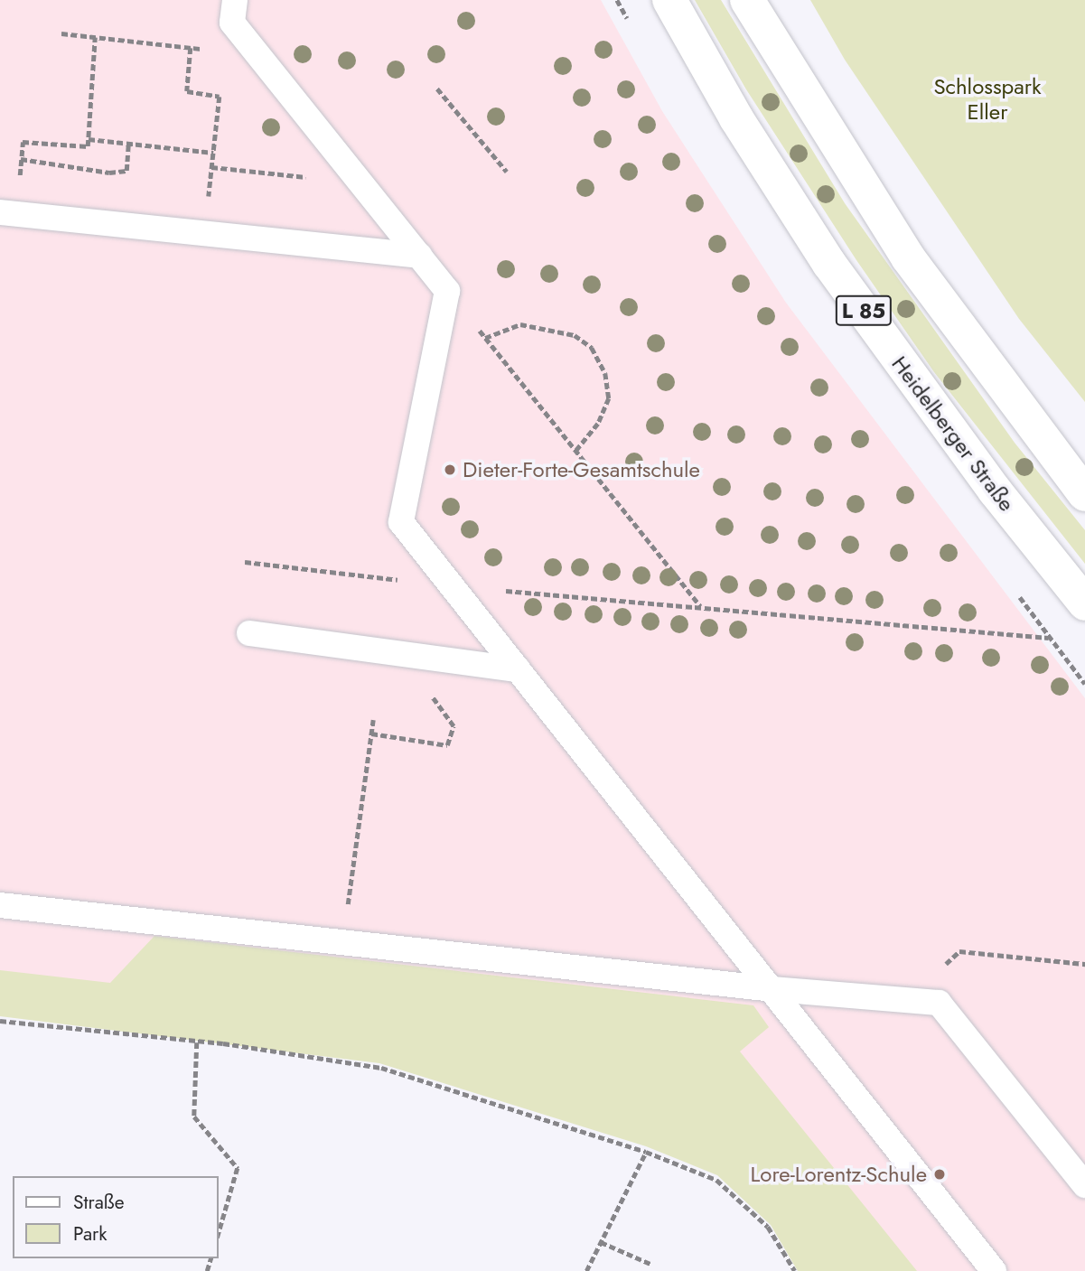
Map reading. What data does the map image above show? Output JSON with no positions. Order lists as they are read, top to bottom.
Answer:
{
  "streets": {
    "main road": ["L 85", "Heidelberger Straße"]
  },
  "parks": ["Schlosspark Eller"],
  "places": ["Dieter-Forte-Gesamtschule", "Lore-Lorentz-Schule"],
  "legend": ["Straße", "Park"]
}
